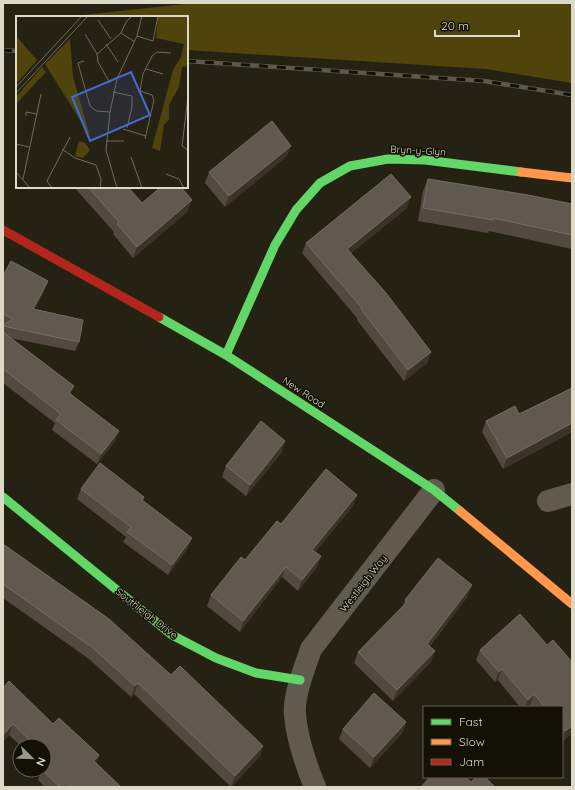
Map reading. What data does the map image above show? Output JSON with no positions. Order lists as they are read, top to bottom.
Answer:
{
  "streets": {
    "street": [
      "Bryn-y-Glyn",
      "New Road",
      "Westleigh Way",
      "Southleigh Drive"
    ]
  },
  "crossings": [
    ["Bryn-y-Glyn", "New Road"],
    ["New Road", "Westleigh Way"],
    ["Westleigh Way", "Southleigh Drive"]
  ],
  "legend": ["Fast", "Slow", "Jam"],
  "scale_bar": "20 m",
  "north": "bottom right"
}
